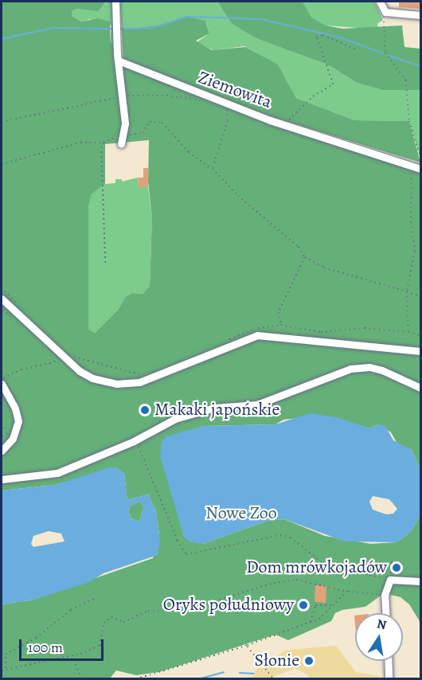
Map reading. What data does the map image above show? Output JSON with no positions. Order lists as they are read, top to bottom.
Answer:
{
  "streets": {
    "street": ["Ziemowita"]
  },
  "parks": ["Nowe Zoo"],
  "places": [
    "Makaki japońskie",
    "Dom mrówkojadów",
    "Oryks południowy",
    "Słonie"
  ],
  "scale_bar": "100 m",
  "north": "top"
}
